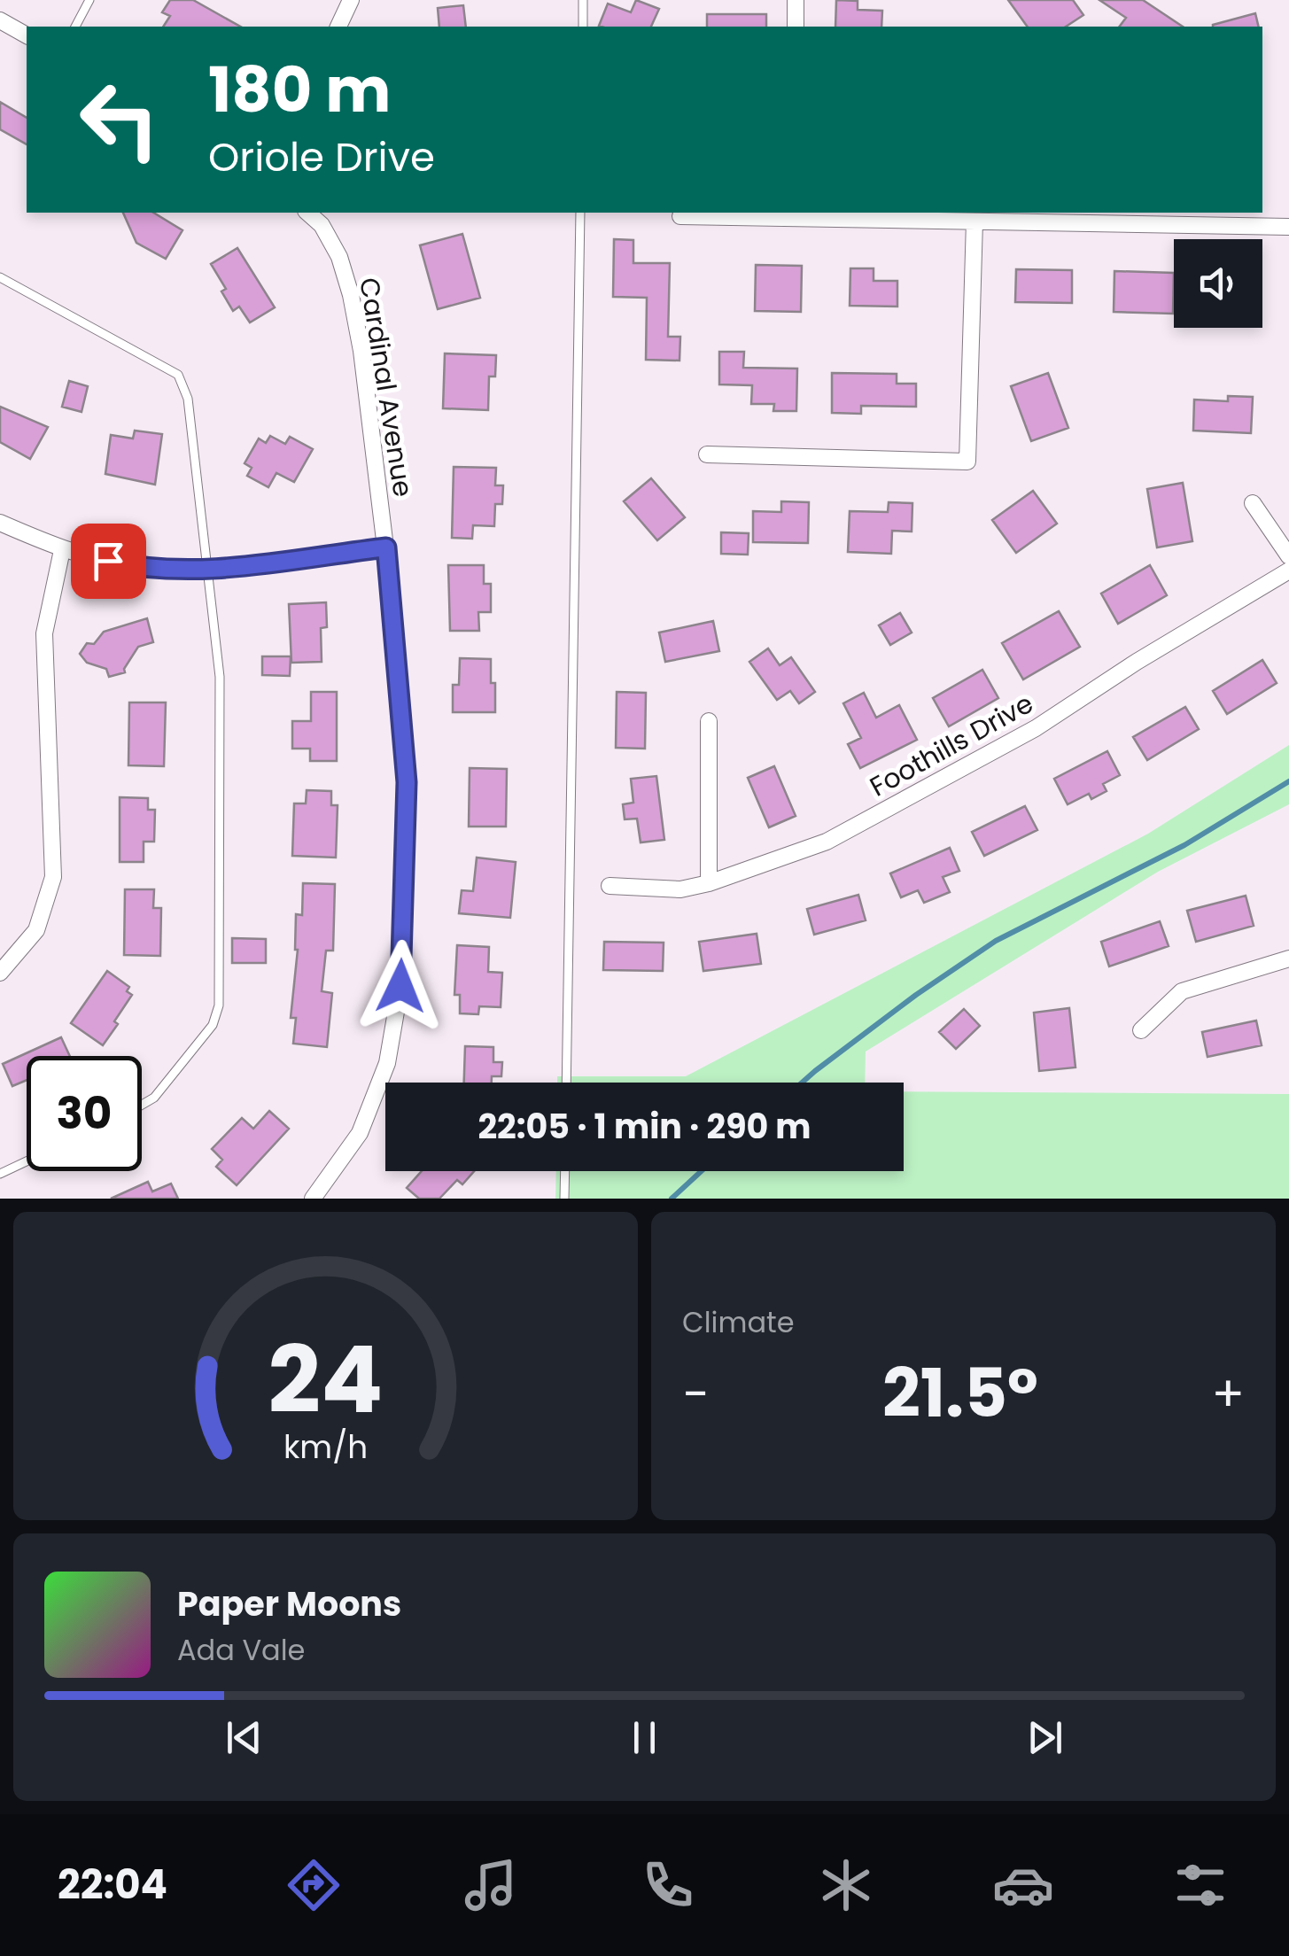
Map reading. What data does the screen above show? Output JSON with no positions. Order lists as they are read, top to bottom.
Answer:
{
  "streets": {
    "street": ["Cardinal Avenue", "Foothills Drive"]
  },
  "page": {
    "turn": ["180 m", "Oriole Drive"],
    "limit": "30",
    "trip": "22:05 · 1 min · 290 m",
    "tile": "Climate",
    "heat": ["−", "21.5°", "+"],
    "song": ["Paper Moons", "Ada Vale"],
    "tabs": "22:04",
    "gauge": ["24", "km/h"]
  }
}
